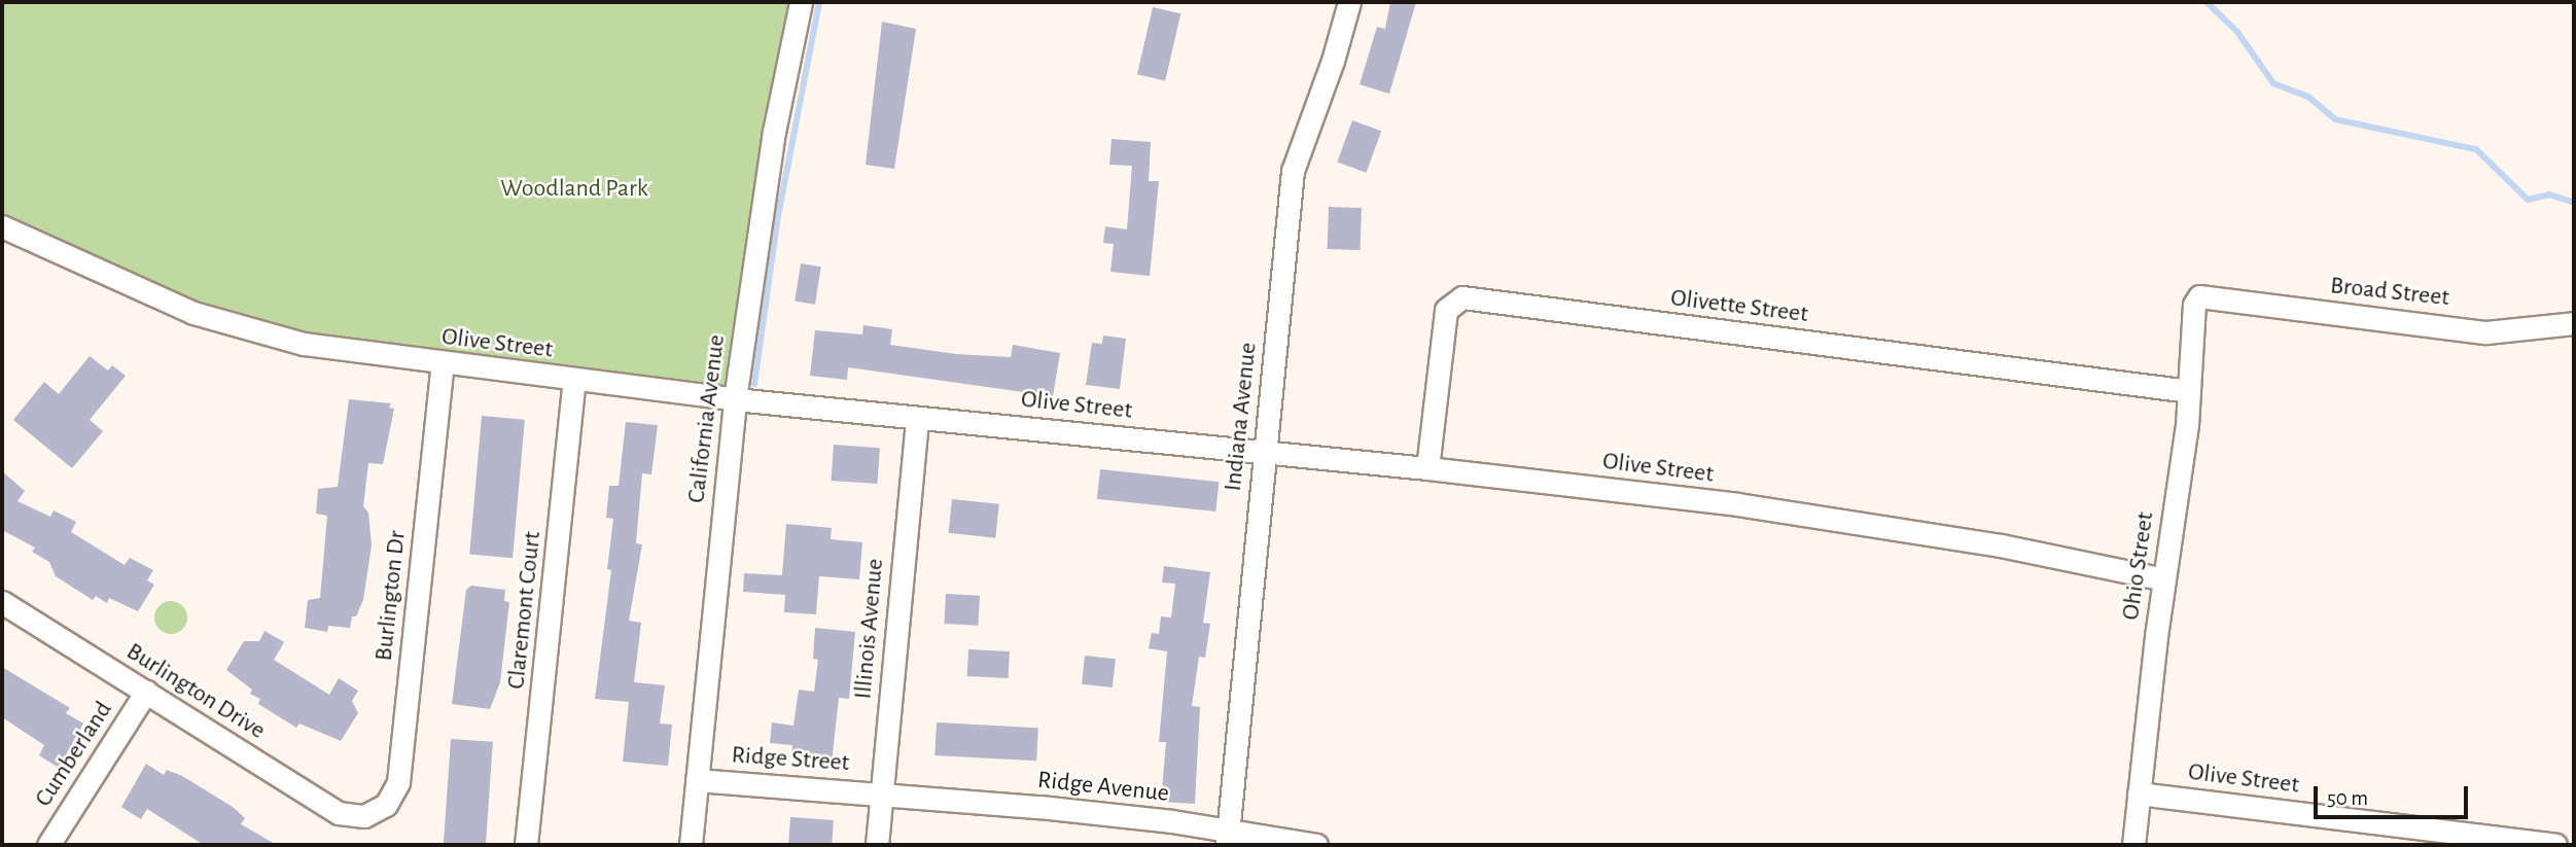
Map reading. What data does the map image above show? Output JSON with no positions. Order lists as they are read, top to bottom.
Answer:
{
  "streets": {
    "street": [
      "Broad Street",
      "Olivette Street",
      "Olive Street",
      "Indiana Avenue",
      "California Avenue",
      "Ohio Street",
      "Burlington Dr",
      "Claremont Court",
      "Illinois Avenue",
      "Burlington Drive",
      "Cumberland",
      "Ridge Street",
      "Ridge Avenue"
    ]
  },
  "crossings": [
    ["Broad Street", "Ohio Street"],
    ["Olivette Street", "Olive Street"],
    ["Olivette Street", "Ohio Street"],
    ["Olive Street", "Indiana Avenue"],
    ["Olive Street", "California Avenue"],
    ["Olive Street", "Ohio Street"],
    ["Olive Street", "Burlington Dr"],
    ["Olive Street", "Claremont Court"],
    ["Olive Street", "Illinois Avenue"],
    ["Indiana Avenue", "Ridge Avenue"],
    ["California Avenue", "Ridge Street"],
    ["Burlington Dr", "Burlington Drive"],
    ["Illinois Avenue", "Ridge Street"],
    ["Illinois Avenue", "Ridge Avenue"],
    ["Burlington Drive", "Cumberland"],
    ["Ridge Street", "Ridge Avenue"]
  ],
  "parks": ["Woodland Park"],
  "scale_bar": "50 m"
}
